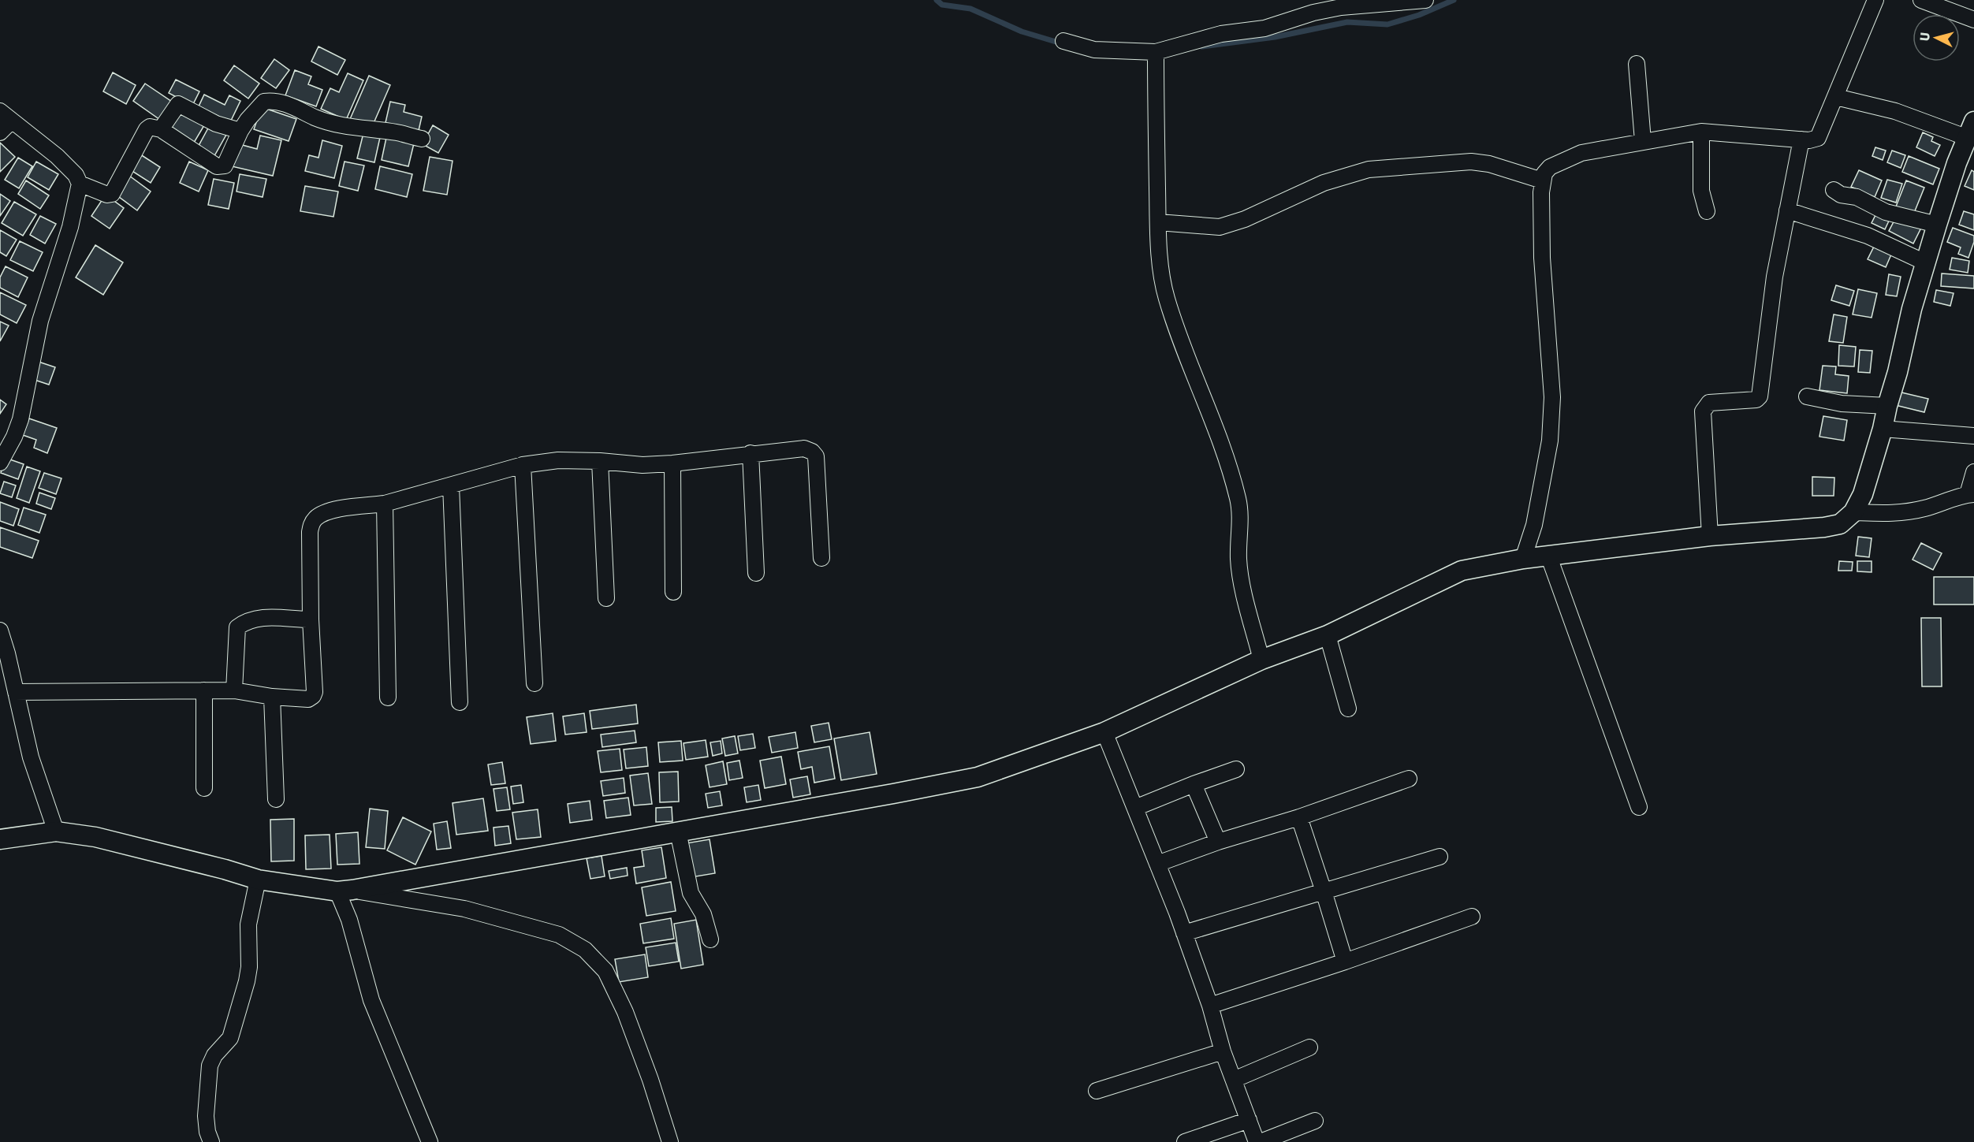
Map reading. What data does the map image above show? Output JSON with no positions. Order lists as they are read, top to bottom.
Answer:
{
  "north": "left"
}
